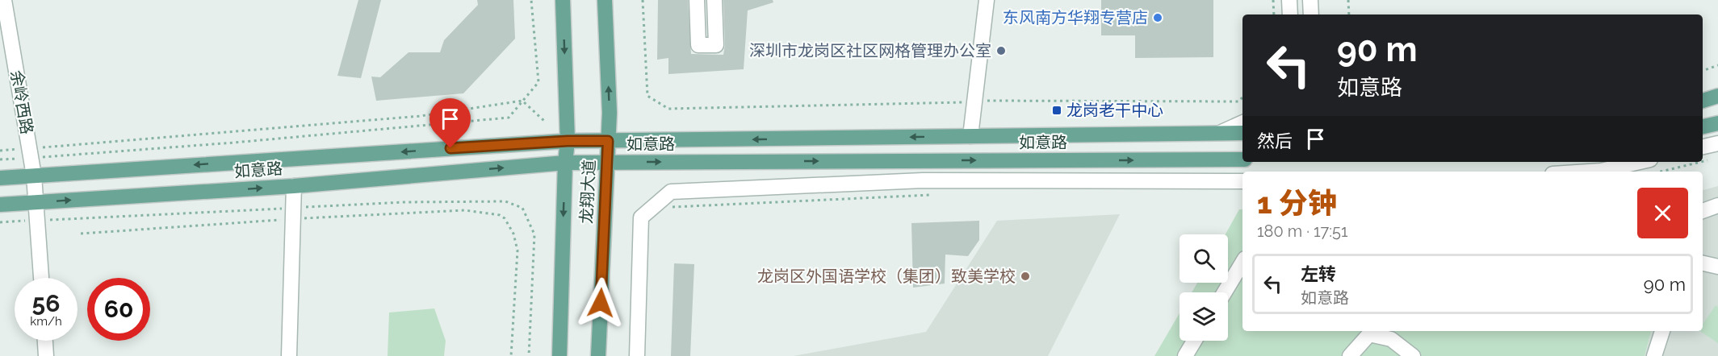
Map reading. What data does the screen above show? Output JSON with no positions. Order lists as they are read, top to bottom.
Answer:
{
  "streets": {
    "main road": ["如意路", "龙翔大道"],
    "street": ["余岭西路"]
  },
  "crossings": [
    ["余岭西路", "如意路"],
    ["如意路", "龙翔大道"]
  ],
  "places": {
    "other": ["东风南方华翔专营店", "深圳市龙岗区社区网格管理办公室", "龙岗区外国语学校（集团）致美学校"],
    "transit": ["龙岗老干中心"]
  },
  "page": {
    "turn": ["90 m", "如意路"],
    "then": "然后",
    "heading": ["1 分钟", "180 m · 17:51"],
    "list": [
      {
        "name": "左转",
        "note": "如意路",
        "value": "90 m"
      }
    ],
    "speed": "56 km/h",
    "limit": "60"
  }
}
